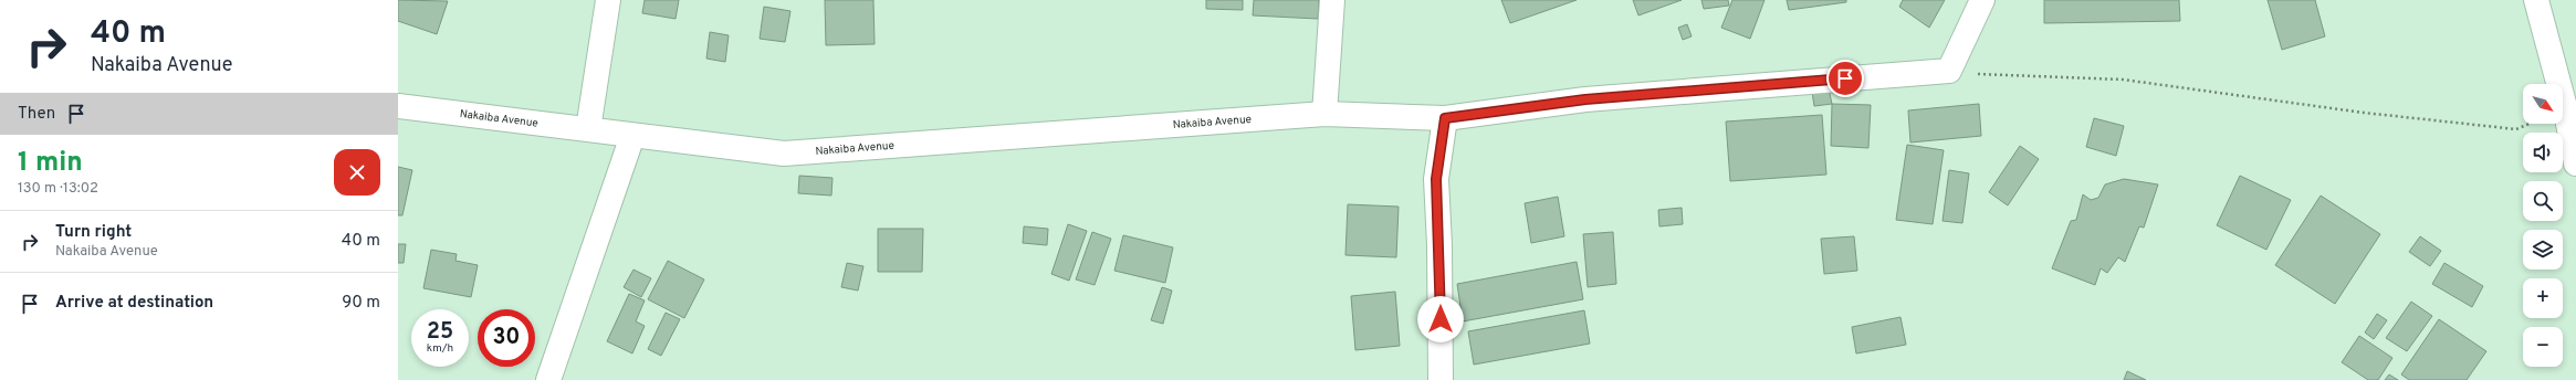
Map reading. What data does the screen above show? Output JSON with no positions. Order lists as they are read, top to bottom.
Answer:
{
  "streets": {
    "main road": ["Nakaiba Avenue"]
  },
  "north": "bottom right",
  "page": {
    "turn": ["40 m", "Nakaiba Avenue"],
    "map_buttons": ["+", "−"],
    "then": "Then",
    "heading": ["1 min", "130 m · 13:02"],
    "list": [
      {
        "name": "Turn right",
        "note": "Nakaiba Avenue",
        "value": "40 m"
      },
      {
        "name": "Arrive at destination",
        "value": "90 m"
      }
    ],
    "speed": "25 km/h",
    "limit": "30"
  }
}
